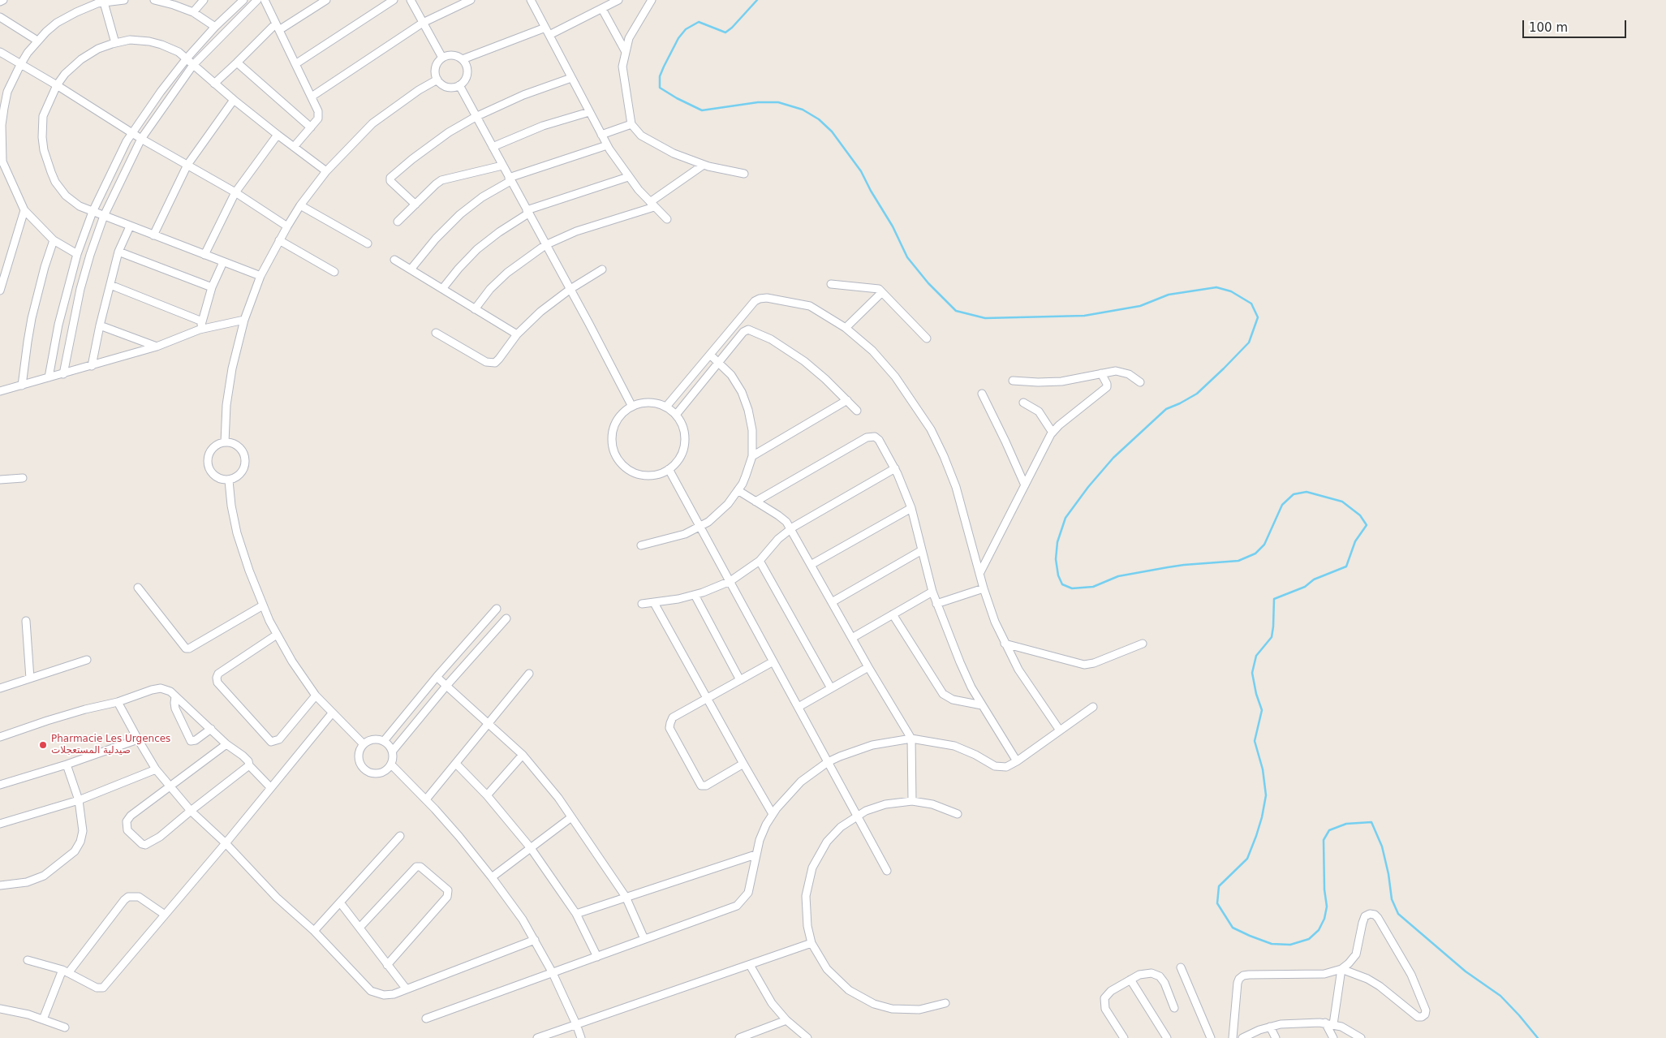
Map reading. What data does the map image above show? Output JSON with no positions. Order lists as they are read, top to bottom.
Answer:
{
  "places": ["Pharmacie Les Urgences صيدلية المستعجلات"],
  "scale_bar": "100 m"
}
